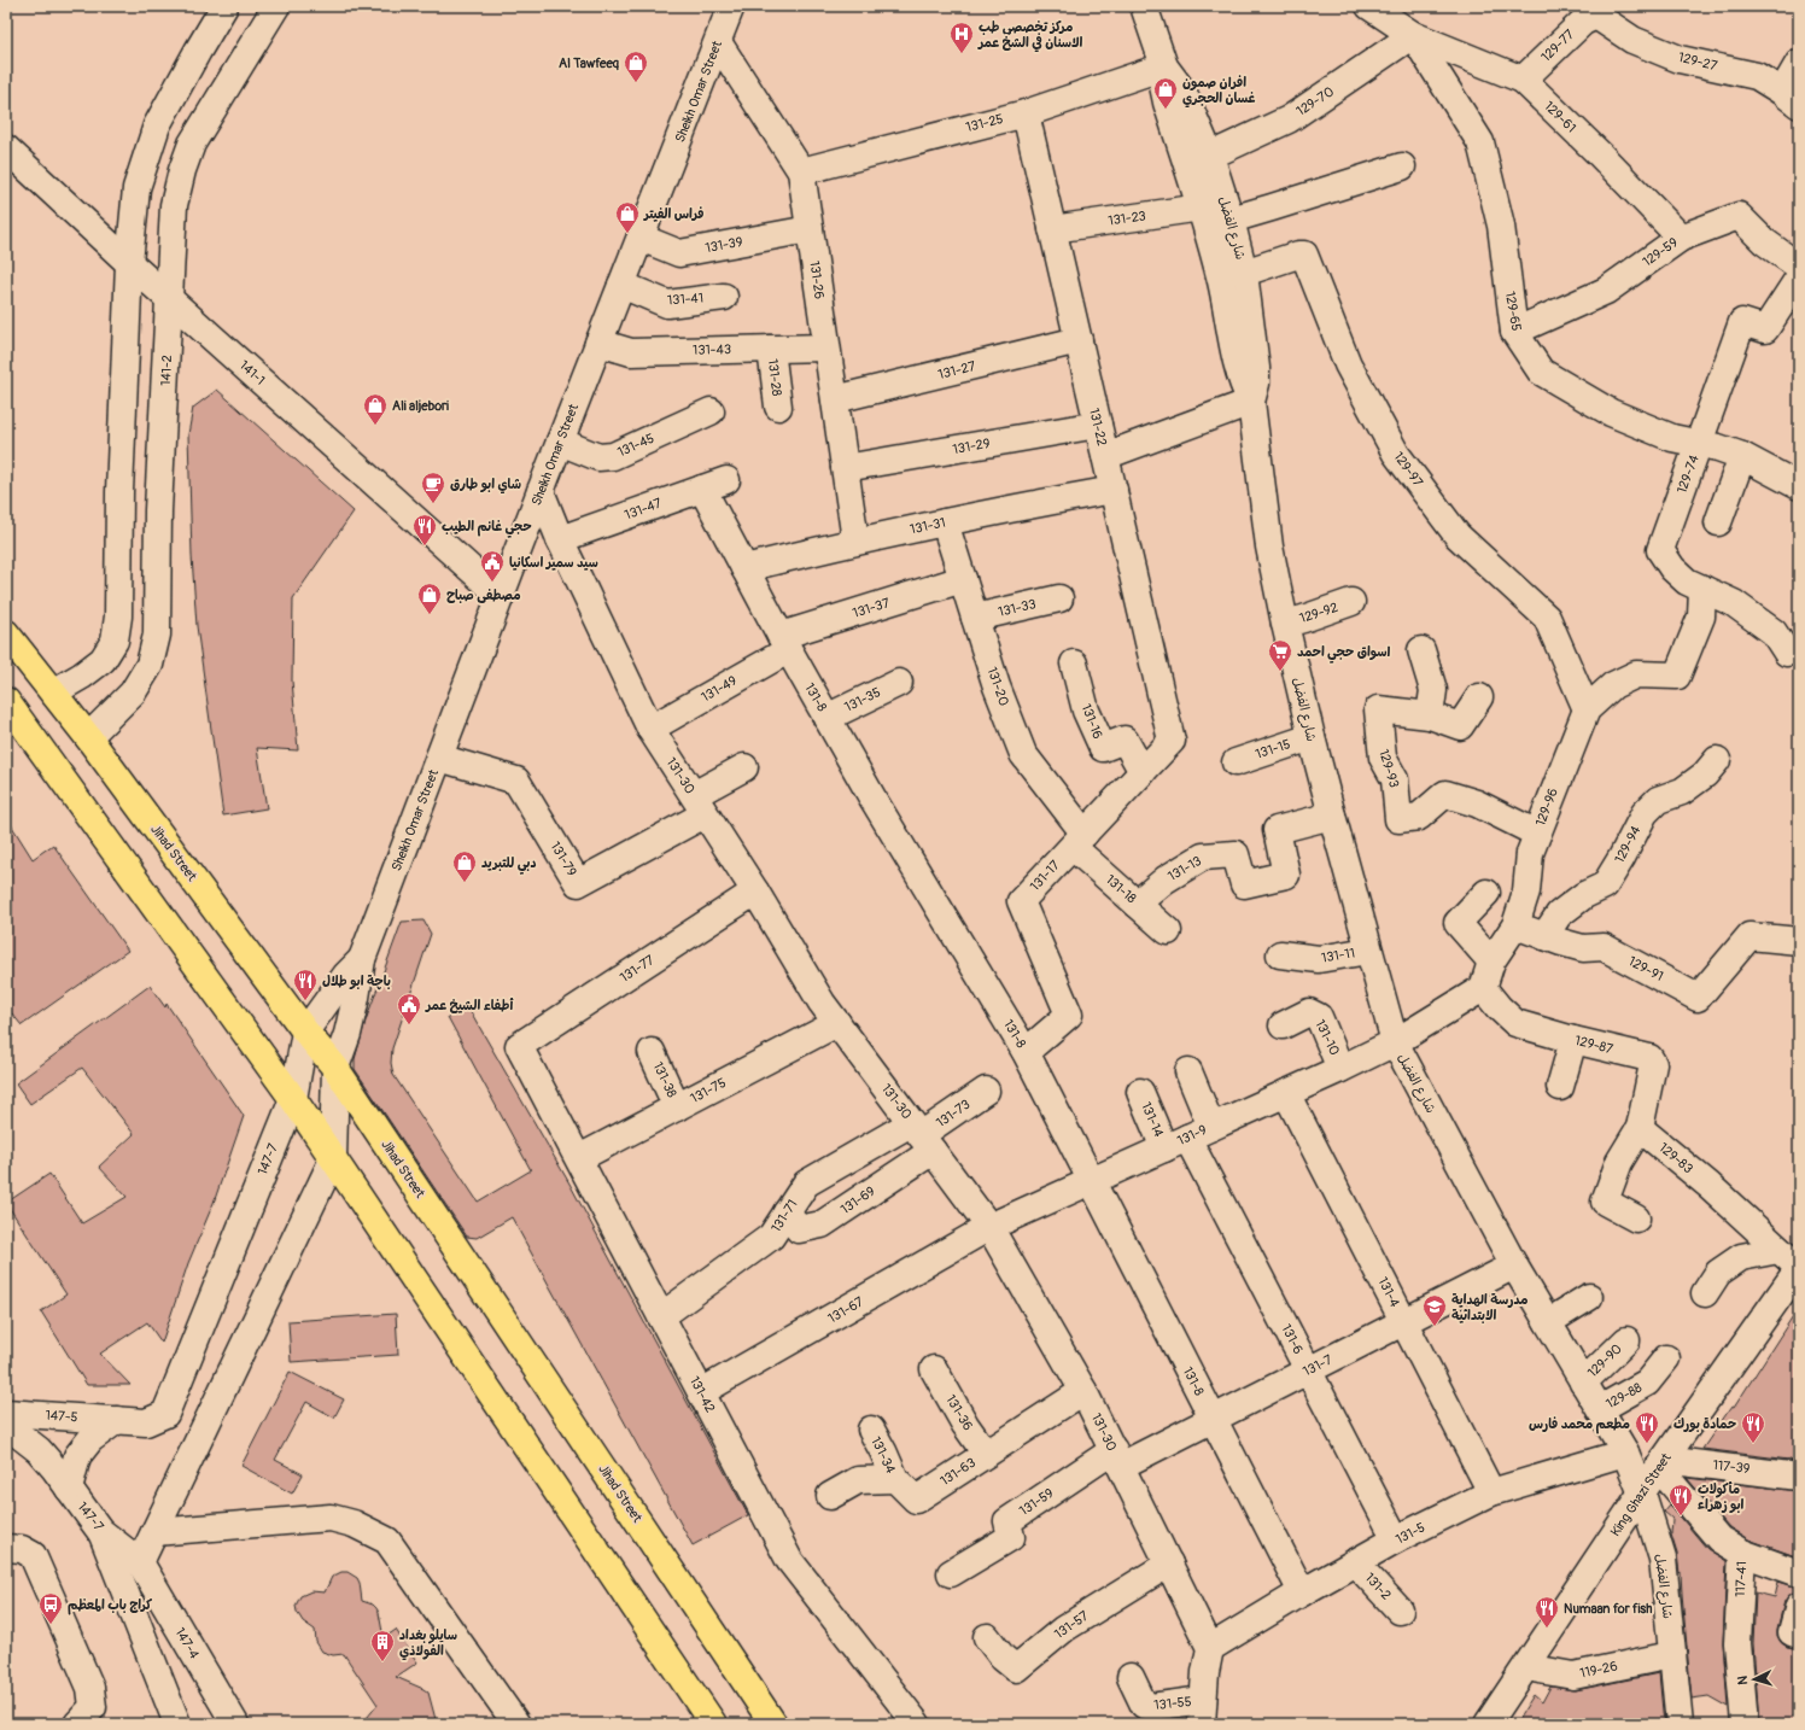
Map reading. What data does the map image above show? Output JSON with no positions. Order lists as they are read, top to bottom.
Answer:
{
  "streets": {
    "main road": ["Jihad Street"],
    "street": [
      "129-77",
      "129-27",
      "Sheikh Omar Street",
      "129-70",
      "129-61",
      "131-25",
      "131-23",
      "شارع الفضل",
      "131-39",
      "129-59",
      "131-26",
      "131-41",
      "129-65",
      "131-43",
      "141-2",
      "131-27",
      "141-1",
      "131-28",
      "131-22",
      "131-45",
      "131-29",
      "129-97",
      "129-74",
      "131-47",
      "131-31",
      "131-37",
      "131-33",
      "129-92",
      "131-20",
      "131-49",
      "131-8",
      "131-35",
      "131-16",
      "131-15",
      "129-93",
      "131-30",
      "129-96",
      "129-94",
      "131-79",
      "131-13",
      "131-17",
      "131-18",
      "131-11",
      "131-77",
      "129-91",
      "131-10",
      "129-87",
      "131-38",
      "131-75",
      "131-73",
      "131-14",
      "131-9",
      "129-83",
      "147-7",
      "131-69",
      "131-71",
      "131-4",
      "131-67",
      "131-6",
      "129-90",
      "131-7",
      "131-42",
      "129-88",
      "131-36",
      "147-5",
      "131-34",
      "117-39",
      "131-63",
      "King Ghazi Street",
      "131-59",
      "131-5",
      "117-41",
      "131-2",
      "131-57",
      "147-4",
      "119-26",
      "131-55"
    ]
  },
  "crossings": [
    ["129-77", "129-27"],
    ["129-77", "129-61"],
    ["Sheikh Omar Street", "131-39"],
    ["Sheikh Omar Street", "131-26"],
    ["Sheikh Omar Street", "131-41"],
    ["Sheikh Omar Street", "131-43"],
    ["Sheikh Omar Street", "141-1"],
    ["Sheikh Omar Street", "131-45"],
    ["Sheikh Omar Street", "131-30"],
    ["Sheikh Omar Street", "Jihad Street"],
    ["Sheikh Omar Street", "131-79"],
    ["Sheikh Omar Street", "147-7"],
    ["129-70", "129-61"],
    ["129-70", "شارع الفضل"],
    ["129-70", "129-65"],
    ["129-61", "129-59"],
    ["129-61", "129-65"],
    ["131-25", "شارع الفضل"],
    ["131-25", "131-26"],
    ["131-25", "131-22"],
    ["131-23", "شارع الفضل"],
    ["131-23", "131-22"],
    ["شارع الفضل", "129-97"],
    ["شارع الفضل", "129-92"],
    ["شارع الفضل", "131-15"],
    ["شارع الفضل", "131-13"],
    ["شارع الفضل", "131-11"],
    ["شارع الفضل", "131-9"],
    ["شارع الفضل", "129-90"],
    ["شارع الفضل", "131-7"],
    ["شارع الفضل", "129-88"],
    ["شارع الفضل", "King Ghazi Street"],
    ["شارع الفضل", "131-5"],
    ["شارع الفضل", "119-26"],
    ["131-39", "131-26"],
    ["129-59", "129-65"],
    ["131-26", "131-43"],
    ["131-26", "131-27"],
    ["131-26", "131-29"],
    ["131-26", "131-31"],
    ["129-65", "129-74"],
    ["131-43", "131-28"],
    ["141-2", "141-1"],
    ["141-2", "Jihad Street"],
    ["131-27", "131-22"],
    ["131-22", "131-29"],
    ["131-22", "131-31"],
    ["131-22", "131-17"],
    ["129-97", "129-96"],
    ["129-74", "129-96"],
    ["131-47", "131-8"],
    ["131-47", "131-30"],
    ["131-31", "131-20"],
    ["131-31", "131-8"],
    ["131-37", "131-20"],
    ["131-37", "131-49"],
    ["131-37", "131-8"],
    ["131-33", "131-20"],
    ["131-20", "131-17"],
    ["131-20", "131-18"],
    ["131-49", "131-8"],
    ["131-49", "131-30"],
    ["131-8", "131-35"],
    ["131-8", "131-17"],
    ["131-8", "131-9"],
    ["131-8", "131-7"],
    ["131-8", "131-5"],
    ["131-16", "131-17"],
    ["129-93", "129-96"],
    ["131-30", "131-79"],
    ["131-30", "131-77"],
    ["131-30", "131-75"],
    ["131-30", "131-73"],
    ["131-30", "131-9"],
    ["131-30", "131-69"],
    ["131-30", "131-71"],
    ["131-30", "131-67"],
    ["131-30", "131-7"],
    ["131-30", "131-63"],
    ["131-30", "131-59"],
    ["131-30", "131-5"],
    ["131-30", "131-57"],
    ["129-96", "129-91"],
    ["129-96", "129-87"],
    ["129-94", "129-91"],
    ["131-13", "131-18"],
    ["131-17", "131-18"],
    ["131-77", "131-42"],
    ["131-10", "131-9"],
    ["129-87", "129-83"],
    ["131-38", "131-75"],
    ["131-75", "131-42"],
    ["131-73", "131-69"],
    ["131-73", "131-71"],
    ["131-14", "131-9"],
    ["131-14", "131-6"],
    ["131-9", "131-4"],
    ["131-9", "131-67"],
    ["131-9", "131-6"],
    ["129-83", "King Ghazi Street"],
    ["147-7", "147-5"],
    ["147-7", "147-4"],
    ["131-69", "131-71"],
    ["131-71", "131-42"],
    ["131-4", "131-7"],
    ["131-4", "131-5"],
    ["131-67", "131-42"],
    ["131-6", "131-7"],
    ["131-6", "131-5"],
    ["131-7", "131-59"],
    ["131-36", "131-63"],
    ["131-34", "131-63"],
    ["117-39", "King Ghazi Street"],
    ["117-39", "117-41"],
    ["King Ghazi Street", "117-41"],
    ["King Ghazi Street", "119-26"],
    ["131-5", "131-2"]
  ],
  "places": {
    "hospital": ["مركز تخصصي طب الاسنان في الشخ عمر"],
    "shop": [
      "Al Tawfeeq",
      "افران صمون غسان الحجري",
      "فراس الفيتر",
      "Ali aljebori",
      "مصطفى صباح",
      "دبي للتبريد"
    ],
    "cafe": ["شاي ابو طارق"],
    "restaurant": [
      "حجي غانم الطيب",
      "باچة ابو طلال",
      "مطعم محمد فارس",
      "حمادة بورك",
      "مأكولات ابو زهراء",
      "Numaan for fish"
    ],
    "public building": ["سيد سمير اسكانيا", "أطفاء الشيخ عمر"],
    "supermarket": ["اسواق حجي احمد"],
    "school or university": ["مدرسة الهداية الابتدائية"],
    "bus stop": ["كراج باب المعظم"],
    "building": ["سايلو بغداد الفولاذي"]
  },
  "north": "left"
}
